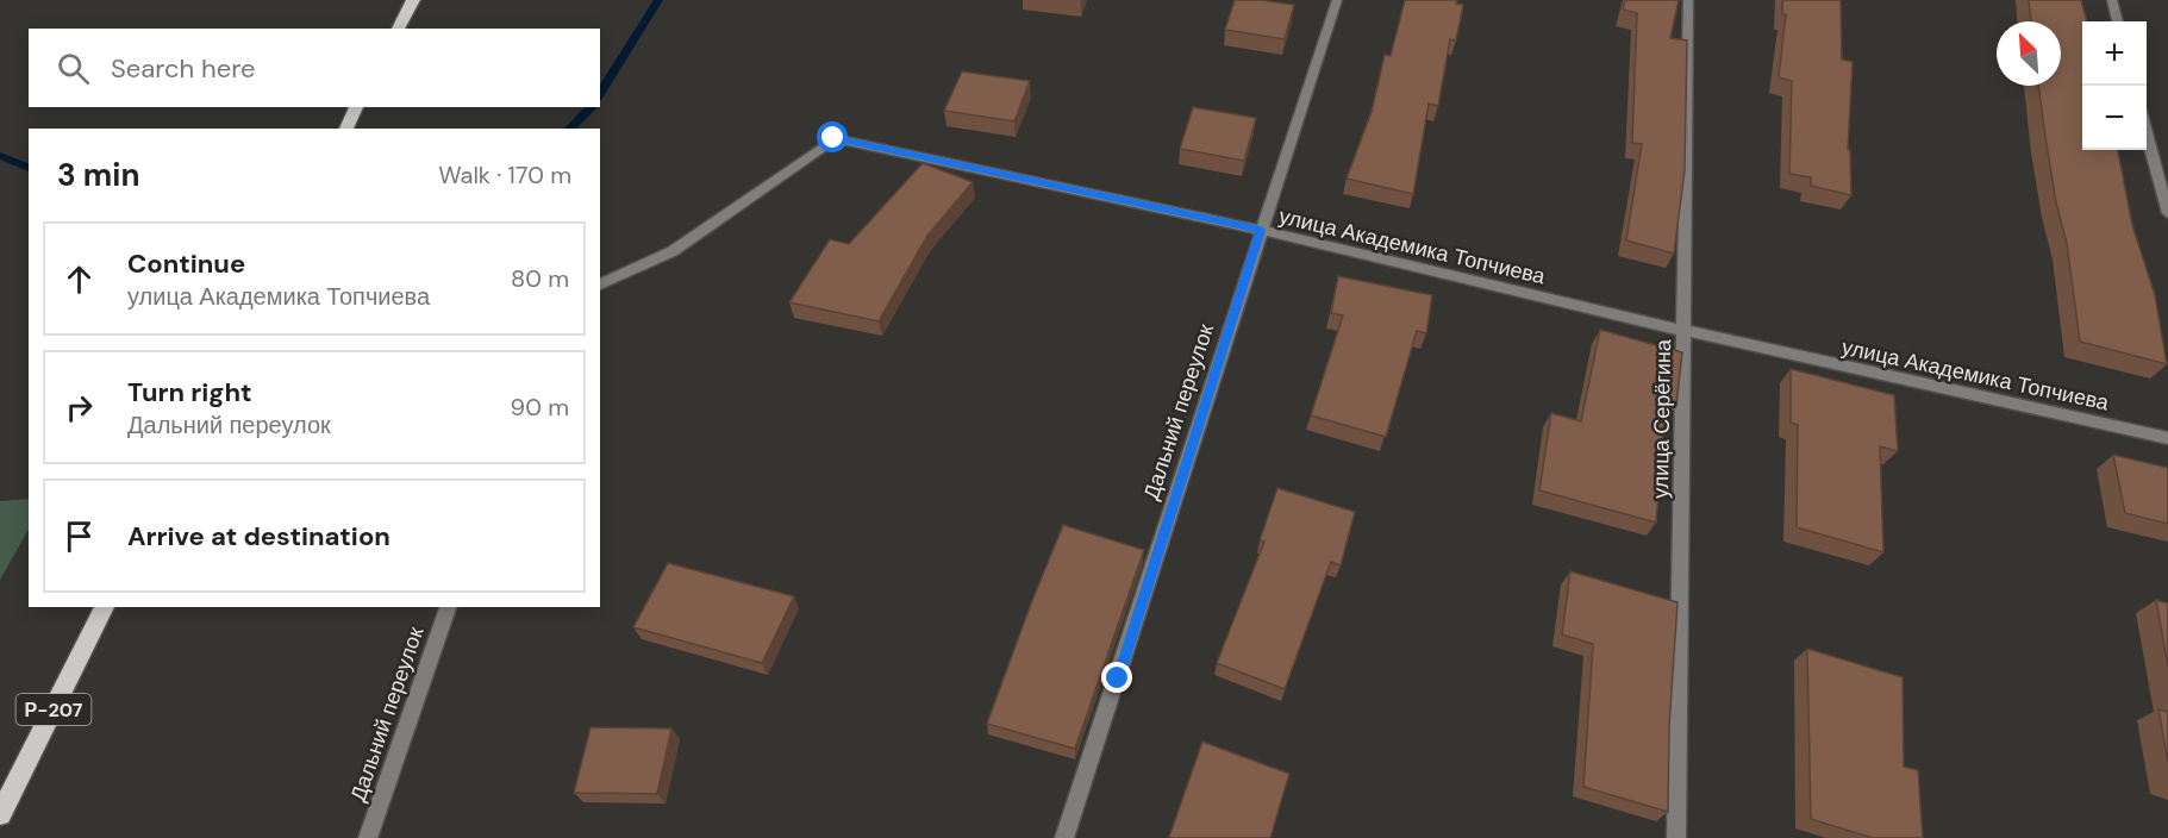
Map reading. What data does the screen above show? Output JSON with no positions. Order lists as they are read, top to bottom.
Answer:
{
  "streets": {
    "main road": ["Р-207"],
    "street": ["улица Академика Топчиева", "Дальний переулок", "улица Серёгина"]
  },
  "crossings": [
    ["улица Академика Топчиева", "Дальний переулок"],
    ["улица Академика Топчиева", "улица Серёгина"]
  ],
  "north": "top left",
  "page": {
    "map_buttons": ["+", "−"],
    "search": "Search here",
    "heading": ["3 min", "Walk · 170 m"],
    "list": [
      ["Continue", "улица Академика Топчиева", "80 m"],
      ["Turn right", "Дальний переулок", "90 m"],
      "Arrive at destination"
    ]
  }
}
